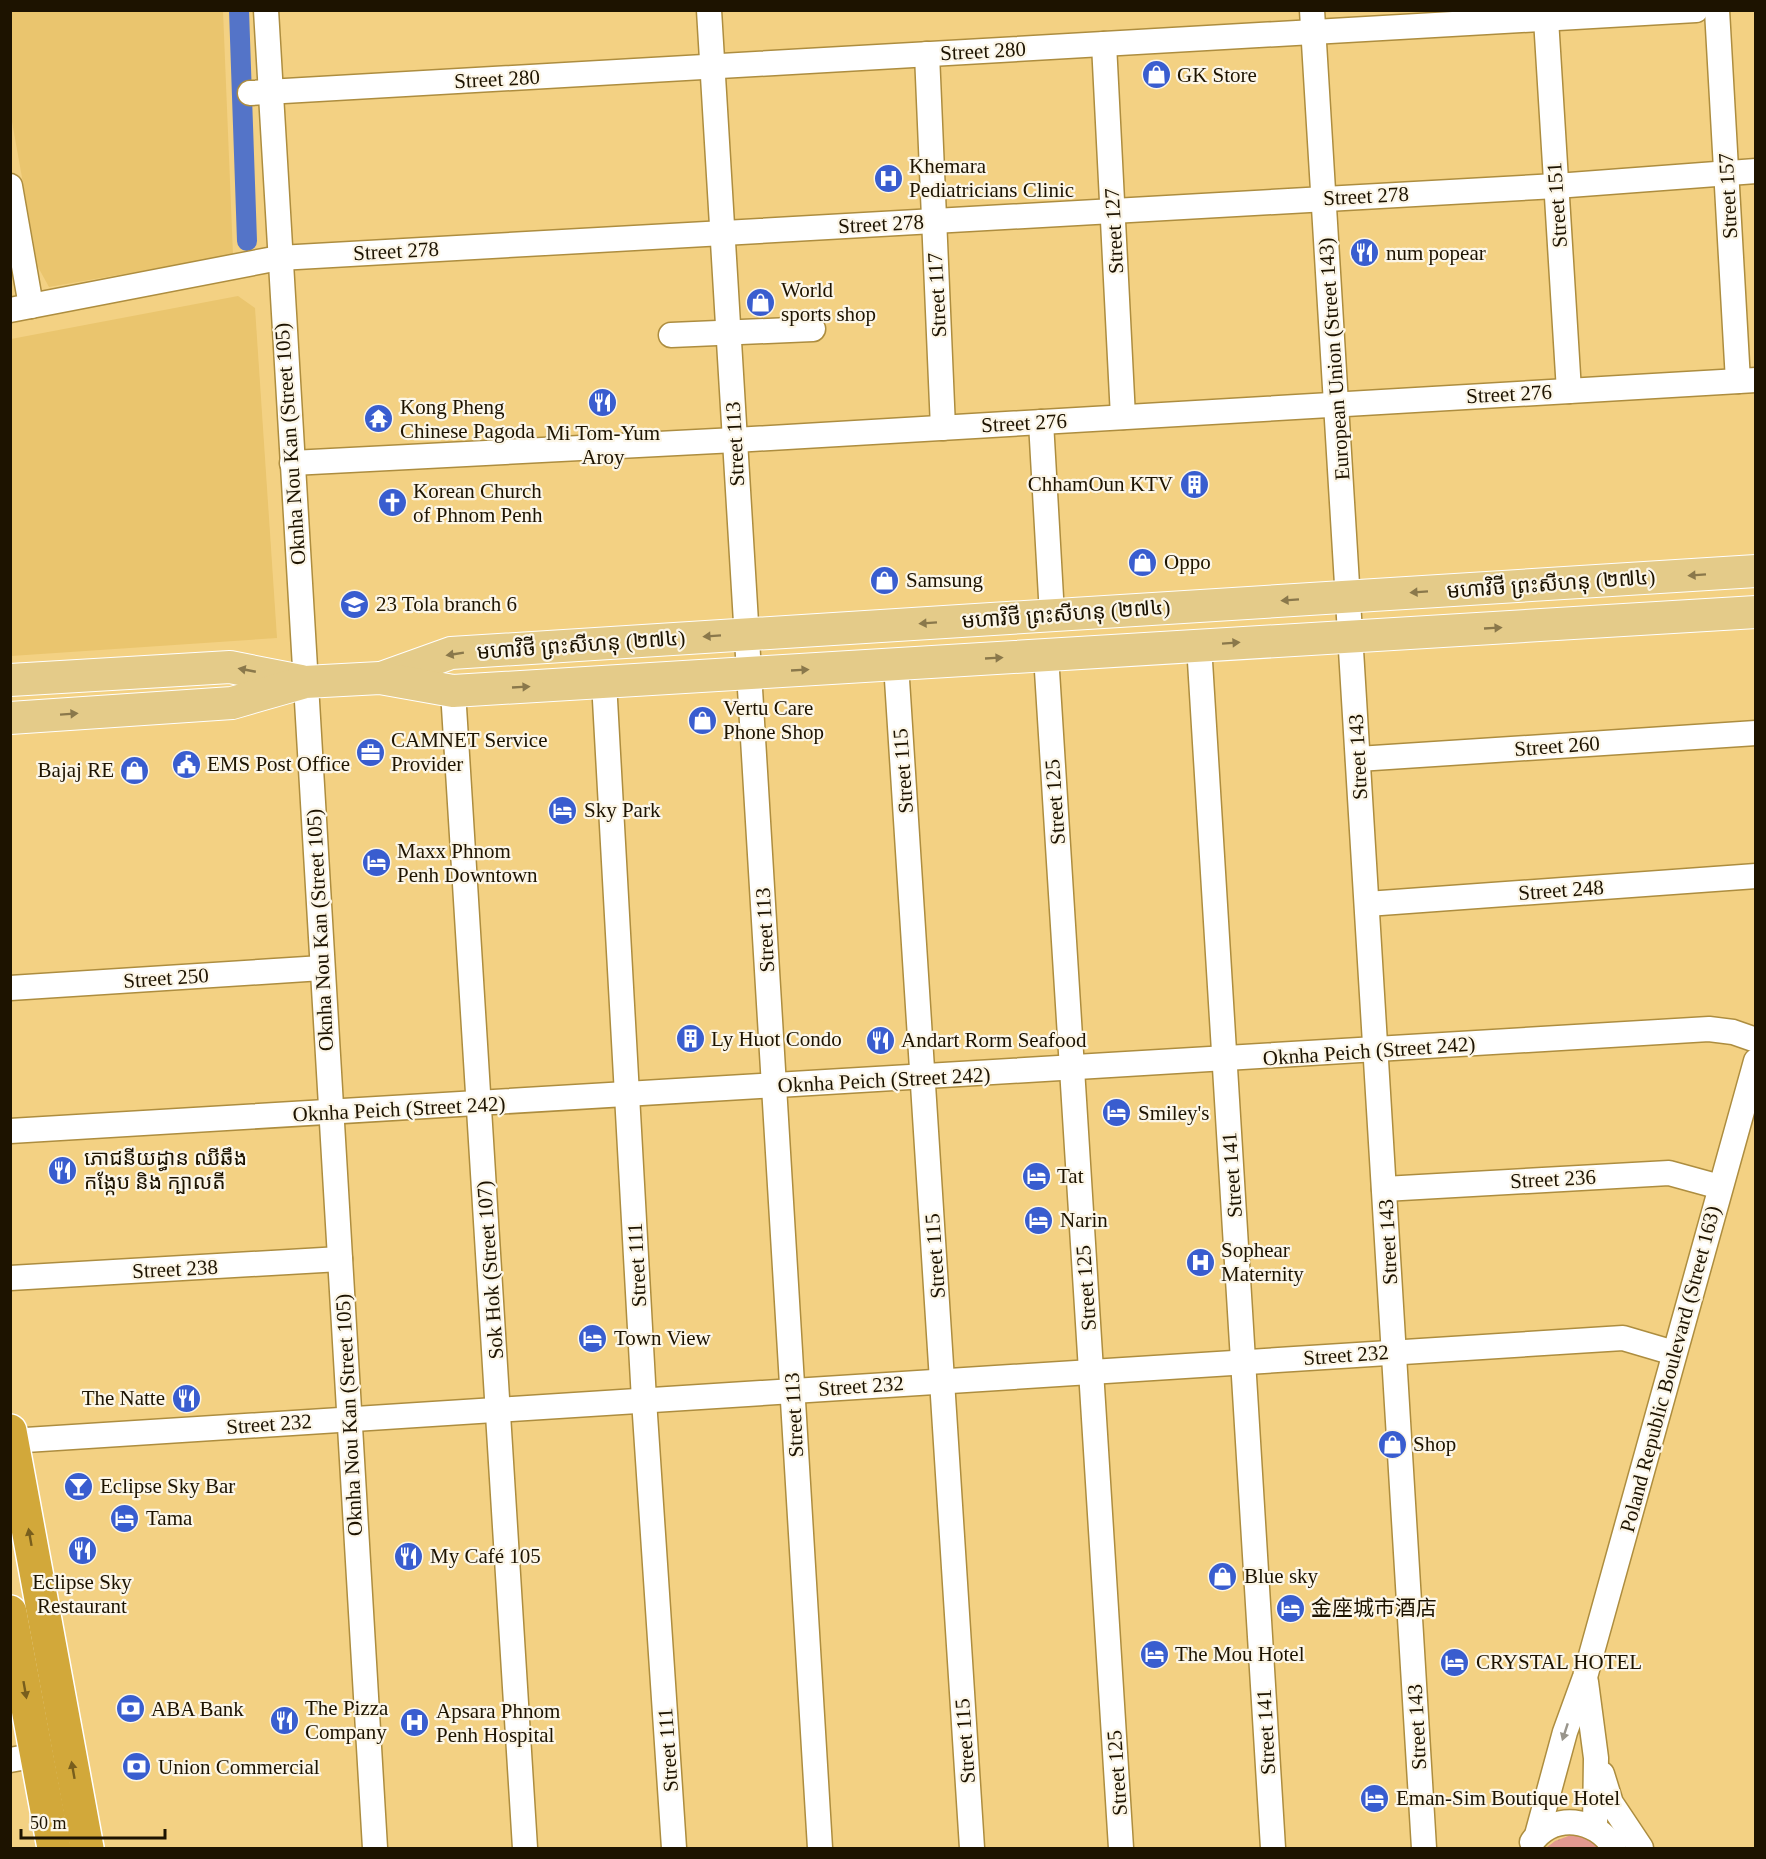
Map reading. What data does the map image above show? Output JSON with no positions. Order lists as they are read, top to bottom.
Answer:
{
  "streets": {
    "main road": ["មហាវិថី ព្រះសីហនុ (២៧៤)"],
    "street": [
      "Street 280",
      "Street 278",
      "Street 157",
      "Street 151",
      "Street 127",
      "Street 117",
      "European Union (Street 143)",
      "Street 276",
      "Oknha Nou Kan (Street 105)",
      "Street 113",
      "Street 260",
      "Street 143",
      "Street 115",
      "Street 125",
      "Street 248",
      "Street 250",
      "Oknha Peich (Street 242)",
      "Street 141",
      "Street 236",
      "Street 111",
      "Street 238",
      "Sok Hok (Street 107)",
      "Street 232",
      "Poland Republic Boulevard (Street 163)"
    ]
  },
  "crossings": [
    ["Street 280", "Street 151"],
    ["Street 280", "Street 127"],
    ["Street 280", "Street 117"],
    ["Street 280", "European Union (Street 143)"],
    ["Street 280", "Oknha Nou Kan (Street 105)"],
    ["Street 280", "Street 113"],
    ["Street 278", "Street 157"],
    ["Street 278", "Street 151"],
    ["Street 278", "Street 127"],
    ["Street 278", "Street 117"],
    ["Street 278", "European Union (Street 143)"],
    ["Street 278", "Oknha Nou Kan (Street 105)"],
    ["Street 278", "Street 113"],
    ["Street 157", "Street 276"],
    ["Street 151", "Street 276"],
    ["Street 127", "Street 276"],
    ["Street 117", "Street 276"],
    ["European Union (Street 143)", "Street 276"],
    ["European Union (Street 143)", "មហាវិថី ព្រះសីហនុ (២៧៤)"],
    ["European Union (Street 143)", "Street 143"],
    ["Street 276", "Oknha Nou Kan (Street 105)"],
    ["Street 276", "Street 113"],
    ["Oknha Nou Kan (Street 105)", "មហាវិថី ព្រះសីហនុ (២៧៤)"],
    ["Oknha Nou Kan (Street 105)", "Street 250"],
    ["Oknha Nou Kan (Street 105)", "Oknha Peich (Street 242)"],
    ["Oknha Nou Kan (Street 105)", "Street 238"],
    ["Oknha Nou Kan (Street 105)", "Street 232"],
    ["Street 113", "មហាវិថី ព្រះសីហនុ (២៧៤)"],
    ["Street 113", "Oknha Peich (Street 242)"],
    ["Street 113", "Street 232"],
    ["មហាវិថី ព្រះសីហនុ (២៧៤)", "Street 143"],
    ["មហាវិថី ព្រះសីហនុ (២៧៤)", "Street 115"],
    ["មហាវិថី ព្រះសីហនុ (២៧៤)", "Street 125"],
    ["មហាវិថី ព្រះសីហនុ (២៧៤)", "Street 141"],
    ["មហាវិថី ព្រះសីហនុ (២៧៤)", "Street 111"],
    ["មហាវិថី ព្រះសីហនុ (២៧៤)", "Sok Hok (Street 107)"],
    ["Street 260", "Street 143"],
    ["Street 143", "Street 248"],
    ["Street 143", "Oknha Peich (Street 242)"],
    ["Street 143", "Street 236"],
    ["Street 143", "Street 232"],
    ["Street 115", "Oknha Peich (Street 242)"],
    ["Street 115", "Street 232"],
    ["Street 125", "Oknha Peich (Street 242)"],
    ["Street 125", "Street 232"],
    ["Oknha Peich (Street 242)", "Street 141"],
    ["Oknha Peich (Street 242)", "Street 111"],
    ["Oknha Peich (Street 242)", "Sok Hok (Street 107)"],
    ["Street 141", "Street 232"],
    ["Street 236", "Poland Republic Boulevard (Street 163)"],
    ["Street 111", "Street 232"],
    ["Sok Hok (Street 107)", "Street 232"],
    ["Street 232", "Poland Republic Boulevard (Street 163)"]
  ],
  "places": {
    "shop": [
      "GK Store",
      "World sports shop",
      "Oppo",
      "Samsung",
      "Vertu Care Phone Shop",
      "Bajaj RE",
      "Shop",
      "Blue sky"
    ],
    "hospital": ["Khemara Pediatricians Clinic", "Sophear Maternity", "Apsara Phnom Penh Hospital"],
    "restaurant": [
      "num popear",
      "Mi Tom-Yum Aroy",
      "Andart Rorm Seafood",
      "ភោជនីយដ្ធាន ឈីឆឹង កង្កែប និង ក្បាលតី",
      "The Natte",
      "Eclipse Sky Restaurant",
      "My Café 105",
      "The Pizza Company"
    ],
    "temple": ["Kong Pheng Chinese Pagoda"],
    "building": ["ChhamOun KTV", "Ly Huot Condo"],
    "church": ["Korean Church of Phnom Penh"],
    "school or university": ["23 Tola branch 6"],
    "office": ["CAMNET Service Provider"],
    "public building": ["EMS Post Office"],
    "hotel": [
      "Sky Park",
      "Maxx Phnom Penh Downtown",
      "Smiley's",
      "Tat",
      "Narin",
      "Town View",
      "Tama",
      "金座城市酒店",
      "The Mou Hotel",
      "CRYSTAL HOTEL",
      "Eman-Sim Boutique Hotel"
    ],
    "bar": ["Eclipse Sky Bar"],
    "bank": ["ABA Bank", "Union Commercial"]
  },
  "scale_bar": "50 m"
}
